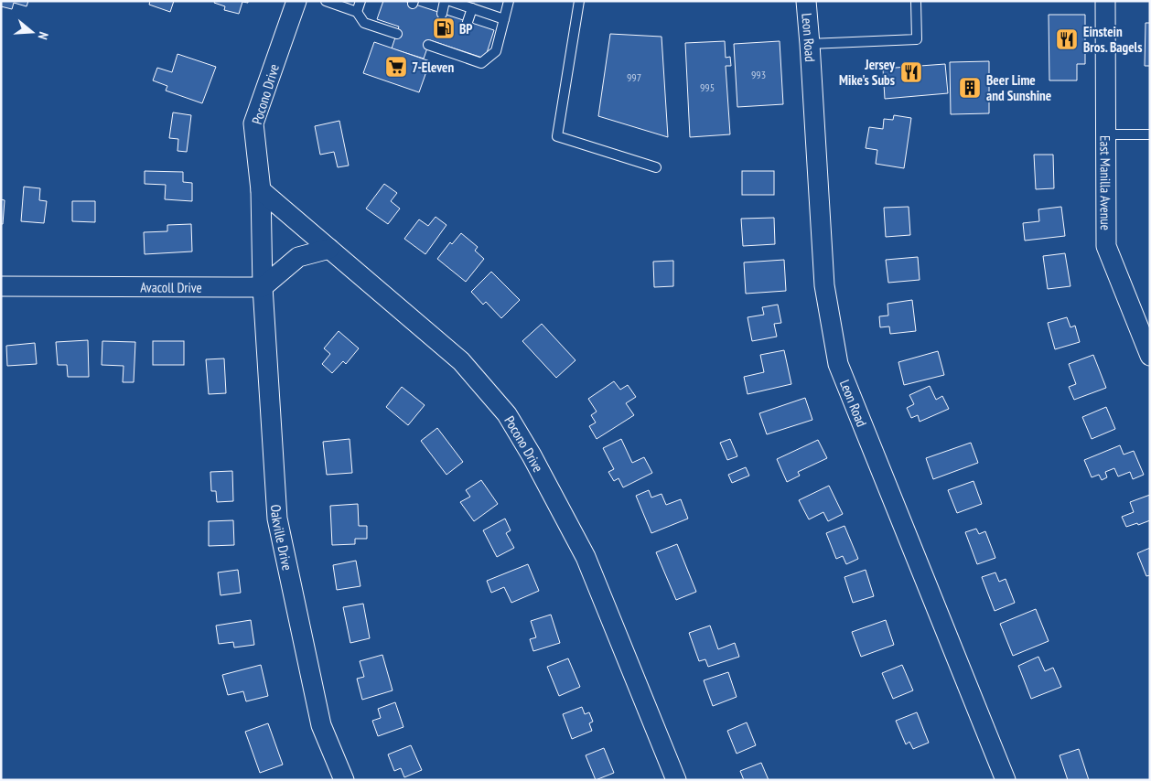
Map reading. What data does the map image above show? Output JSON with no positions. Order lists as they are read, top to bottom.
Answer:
{
  "streets": {
    "street": [
      "Leon Road",
      "Pocono Drive",
      "East Manilla Avenue",
      "Avacoll Drive",
      "Oakville Drive"
    ]
  },
  "crossings": [
    ["Pocono Drive", "Avacoll Drive"],
    ["Pocono Drive", "Oakville Drive"],
    ["Avacoll Drive", "Oakville Drive"]
  ],
  "places": {
    "fuel station": ["BP"],
    "restaurant": ["Einstein Bros. Bagels", "Jersey Mike's Subs"],
    "supermarket": ["7-Eleven"],
    "building": ["Beer Lime and Sunshine"]
  },
  "house_numbers": ["993", "997", "995"],
  "north": "right"
}
